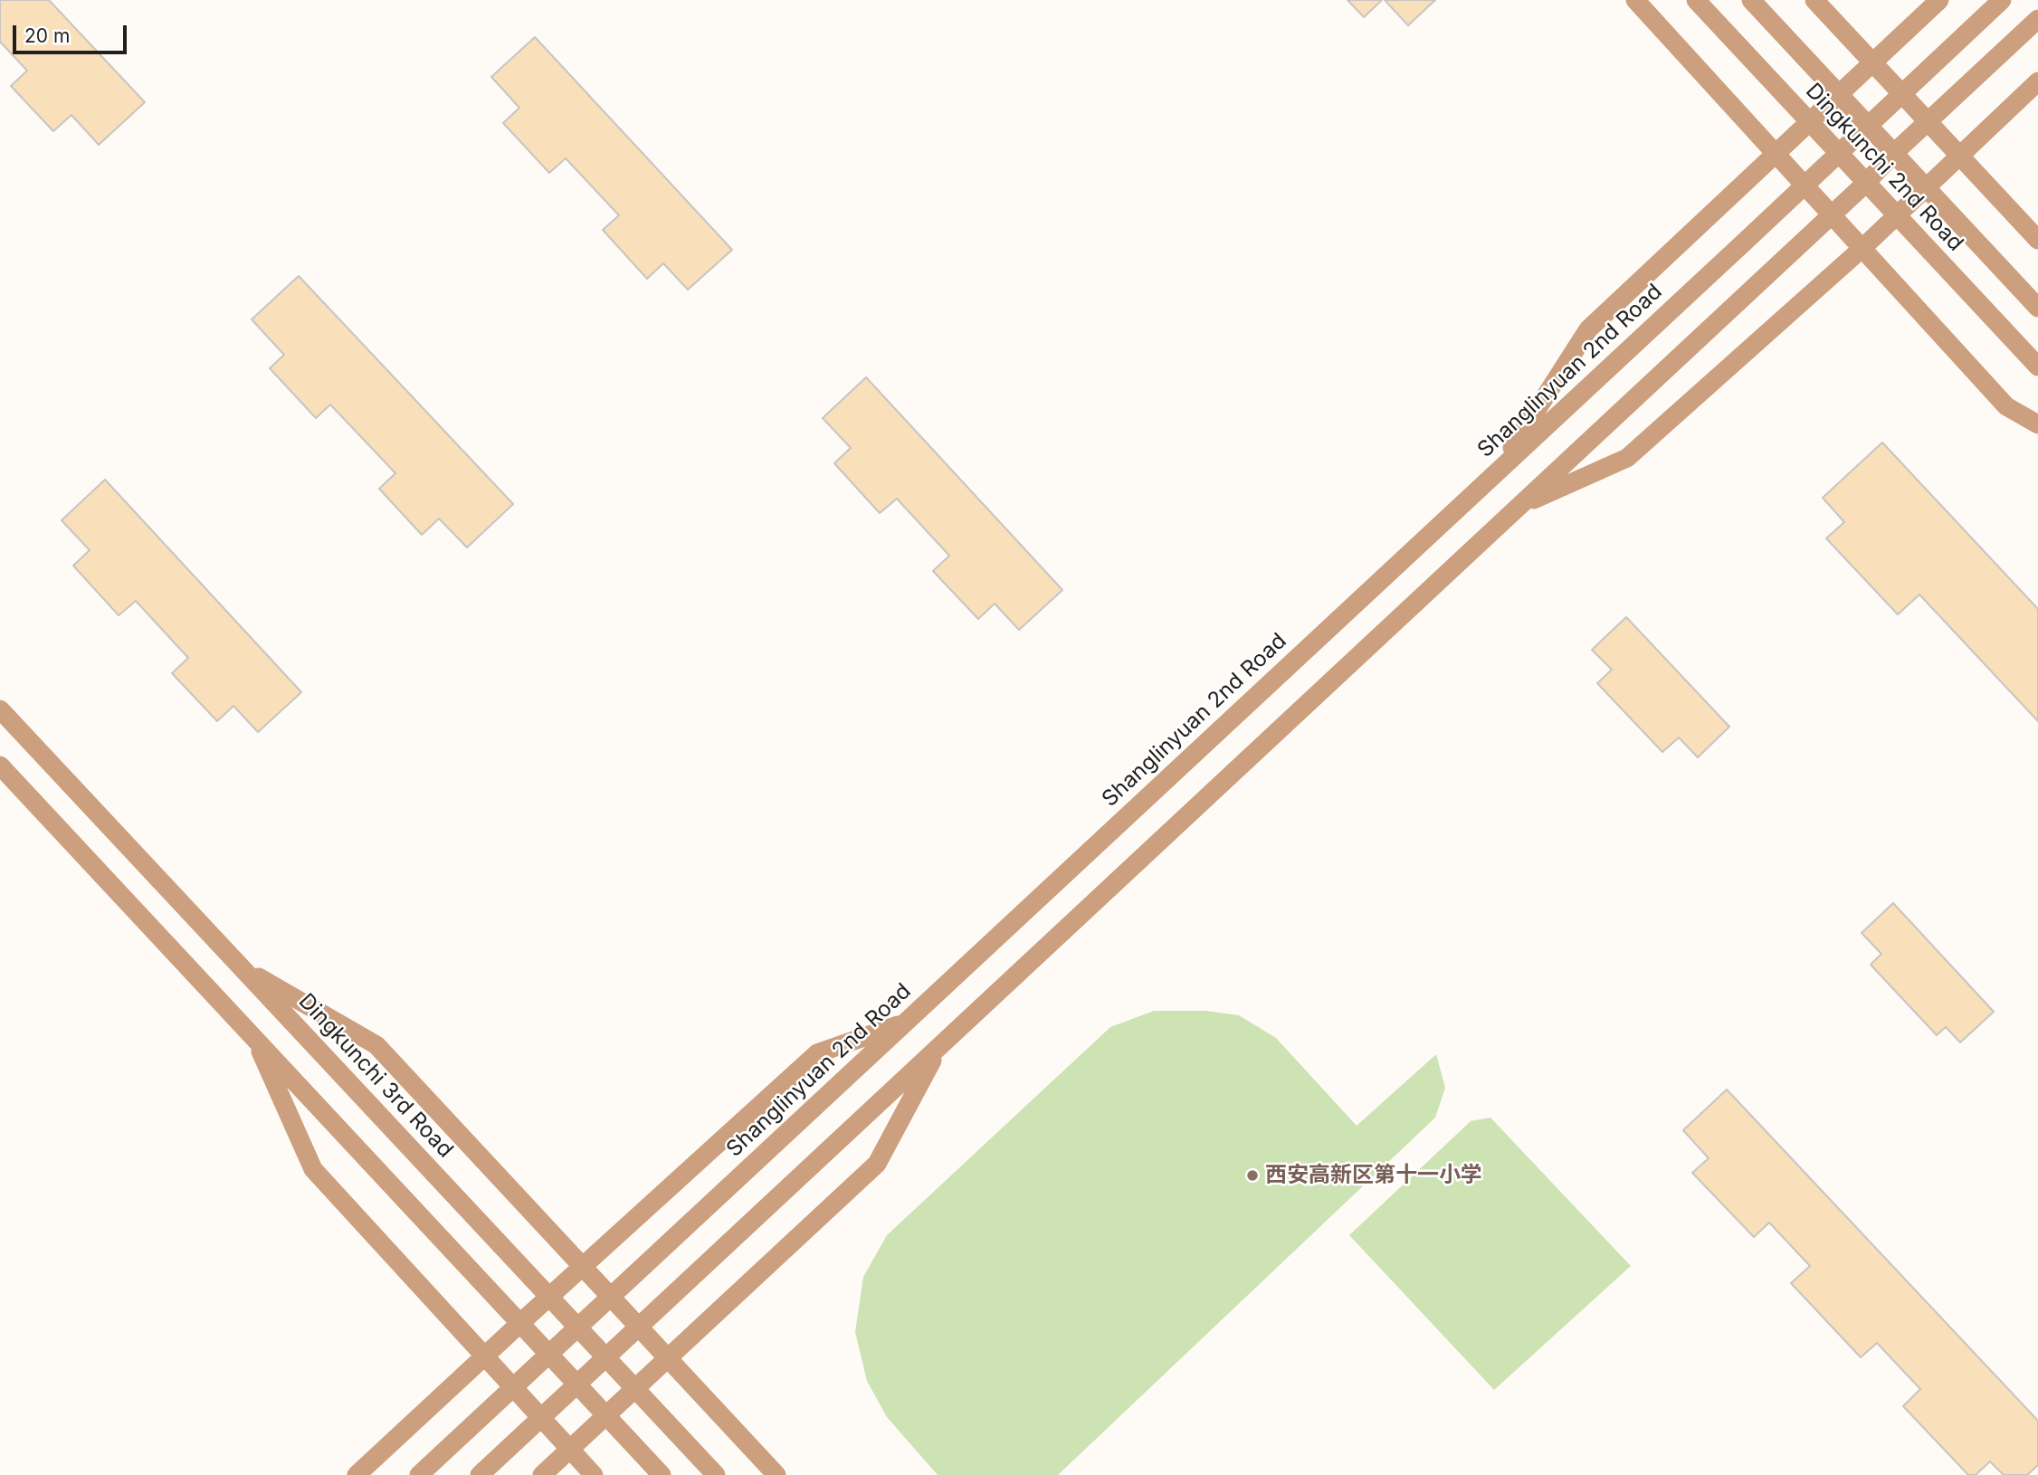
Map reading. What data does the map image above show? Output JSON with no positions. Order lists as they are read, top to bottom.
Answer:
{
  "streets": {
    "street": ["Dingkunchi 2nd Road", "Shanglinyuan 2nd Road", "Dingkunchi 3rd Road"]
  },
  "crossings": [
    ["Dingkunchi 2nd Road", "Shanglinyuan 2nd Road"],
    ["Shanglinyuan 2nd Road", "Dingkunchi 3rd Road"]
  ],
  "places": ["西安高新区第十一小学"],
  "scale_bar": "20 m"
}
